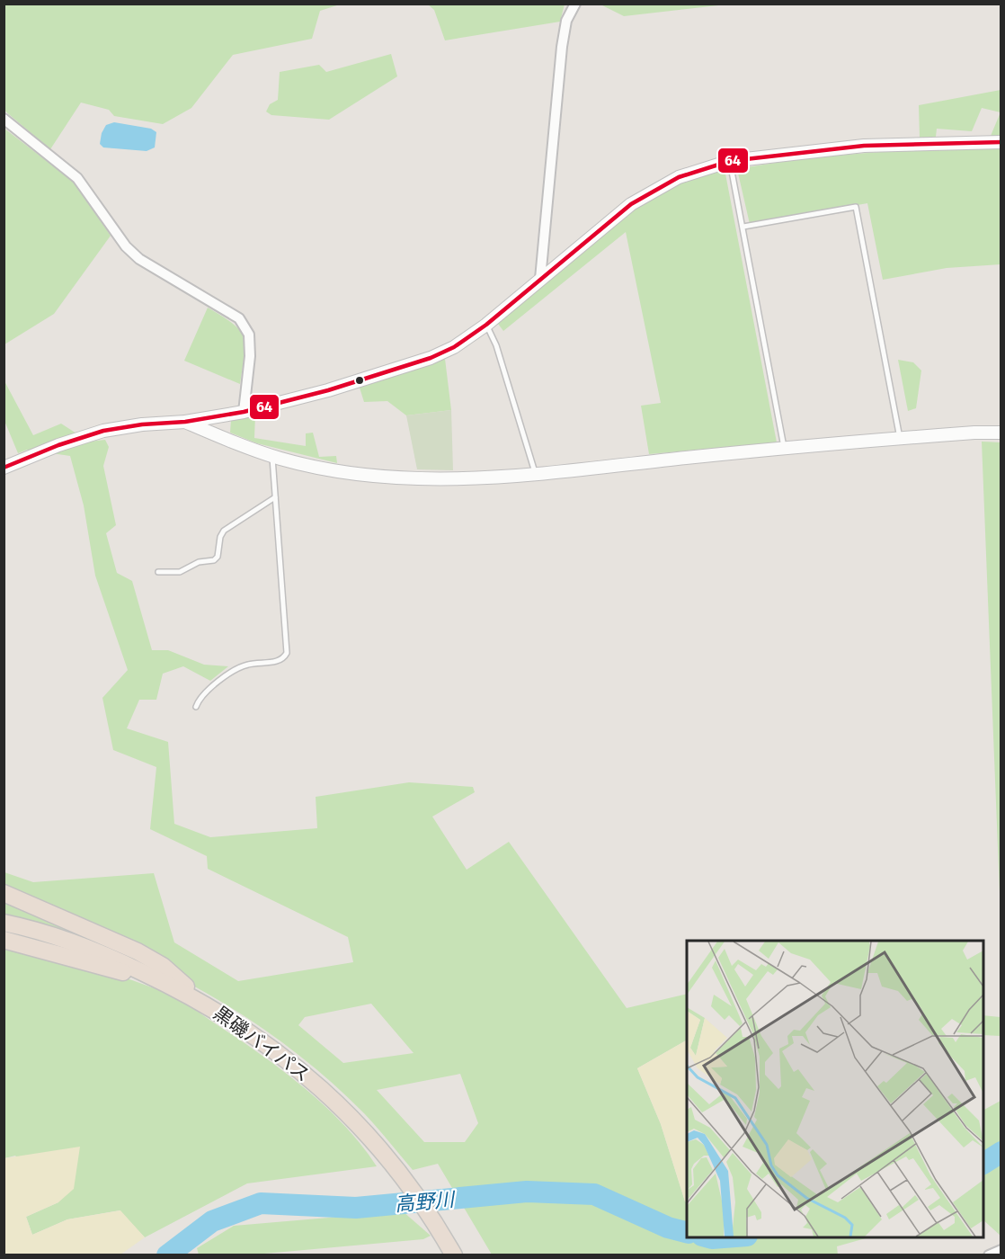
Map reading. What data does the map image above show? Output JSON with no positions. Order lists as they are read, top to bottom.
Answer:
{
  "streets": {
    "highway": ["黒磯バイパス"]
  },
  "water": ["高野川"],
  "lines": ["transit line 64"]
}
